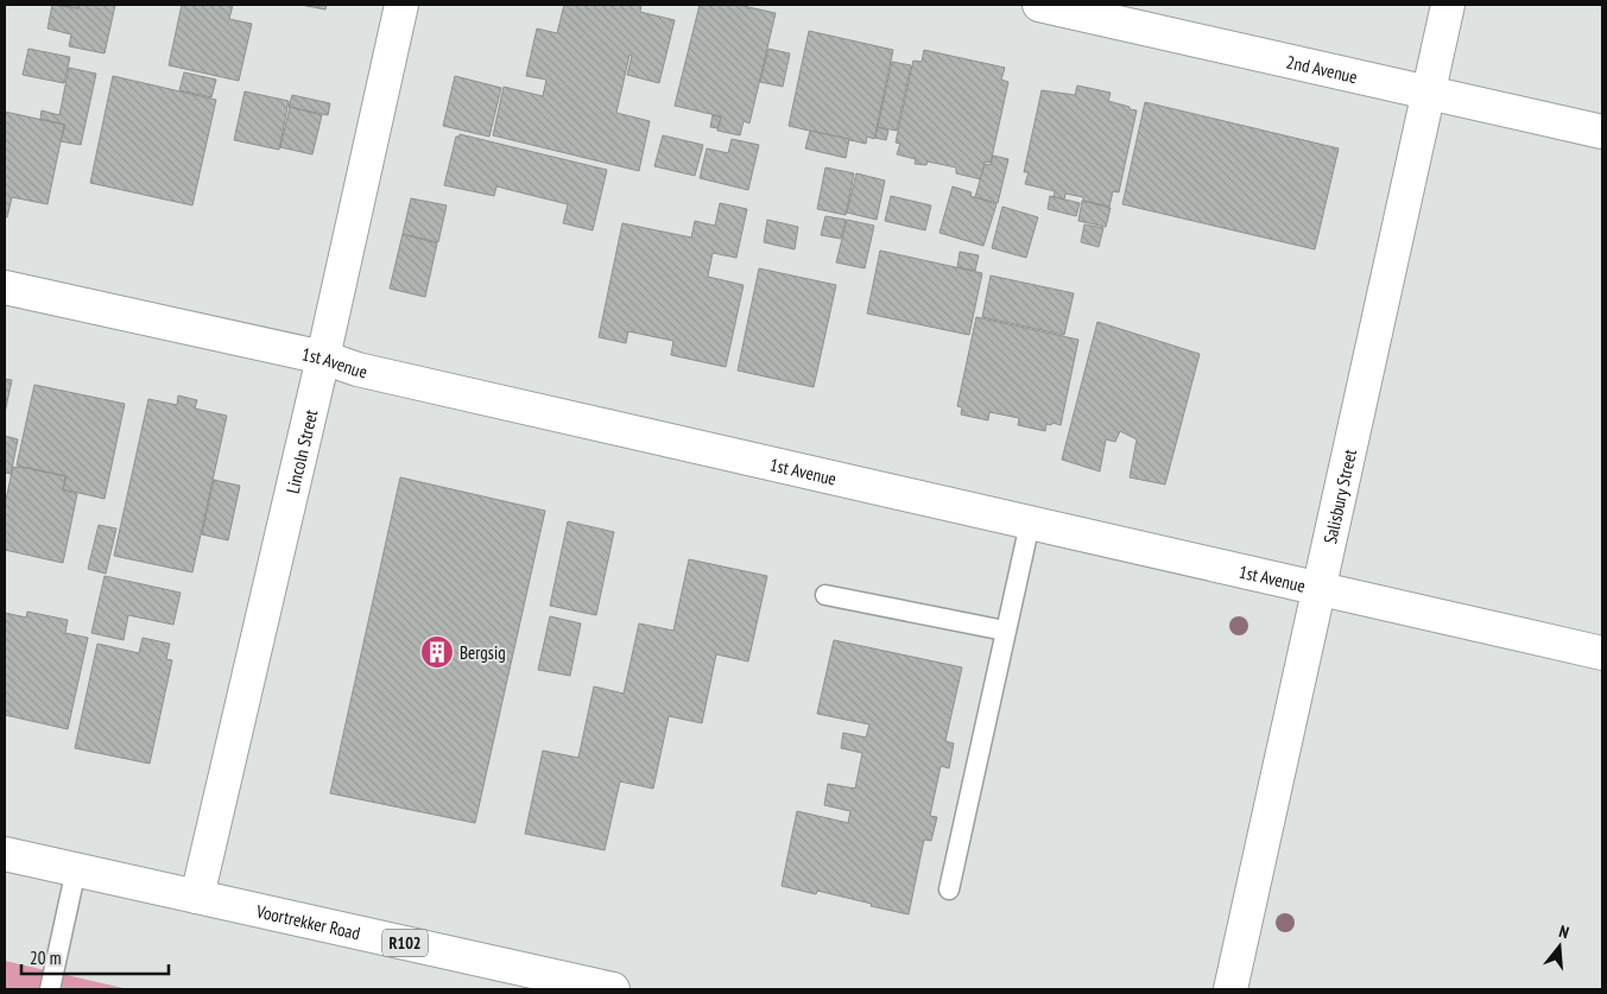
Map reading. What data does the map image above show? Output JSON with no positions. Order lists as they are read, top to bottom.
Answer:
{
  "streets": {
    "street": [
      "2nd Avenue",
      "1st Avenue",
      "Lincoln Street",
      "Salisbury Street",
      "Voortrekker Road",
      "R102"
    ]
  },
  "crossings": [
    ["2nd Avenue", "Salisbury Street"],
    ["1st Avenue", "Lincoln Street"],
    ["1st Avenue", "Salisbury Street"],
    ["Lincoln Street", "Voortrekker Road"]
  ],
  "places": {
    "building": ["Bergsig"]
  },
  "scale_bar": "20 m",
  "north": "top"
}
